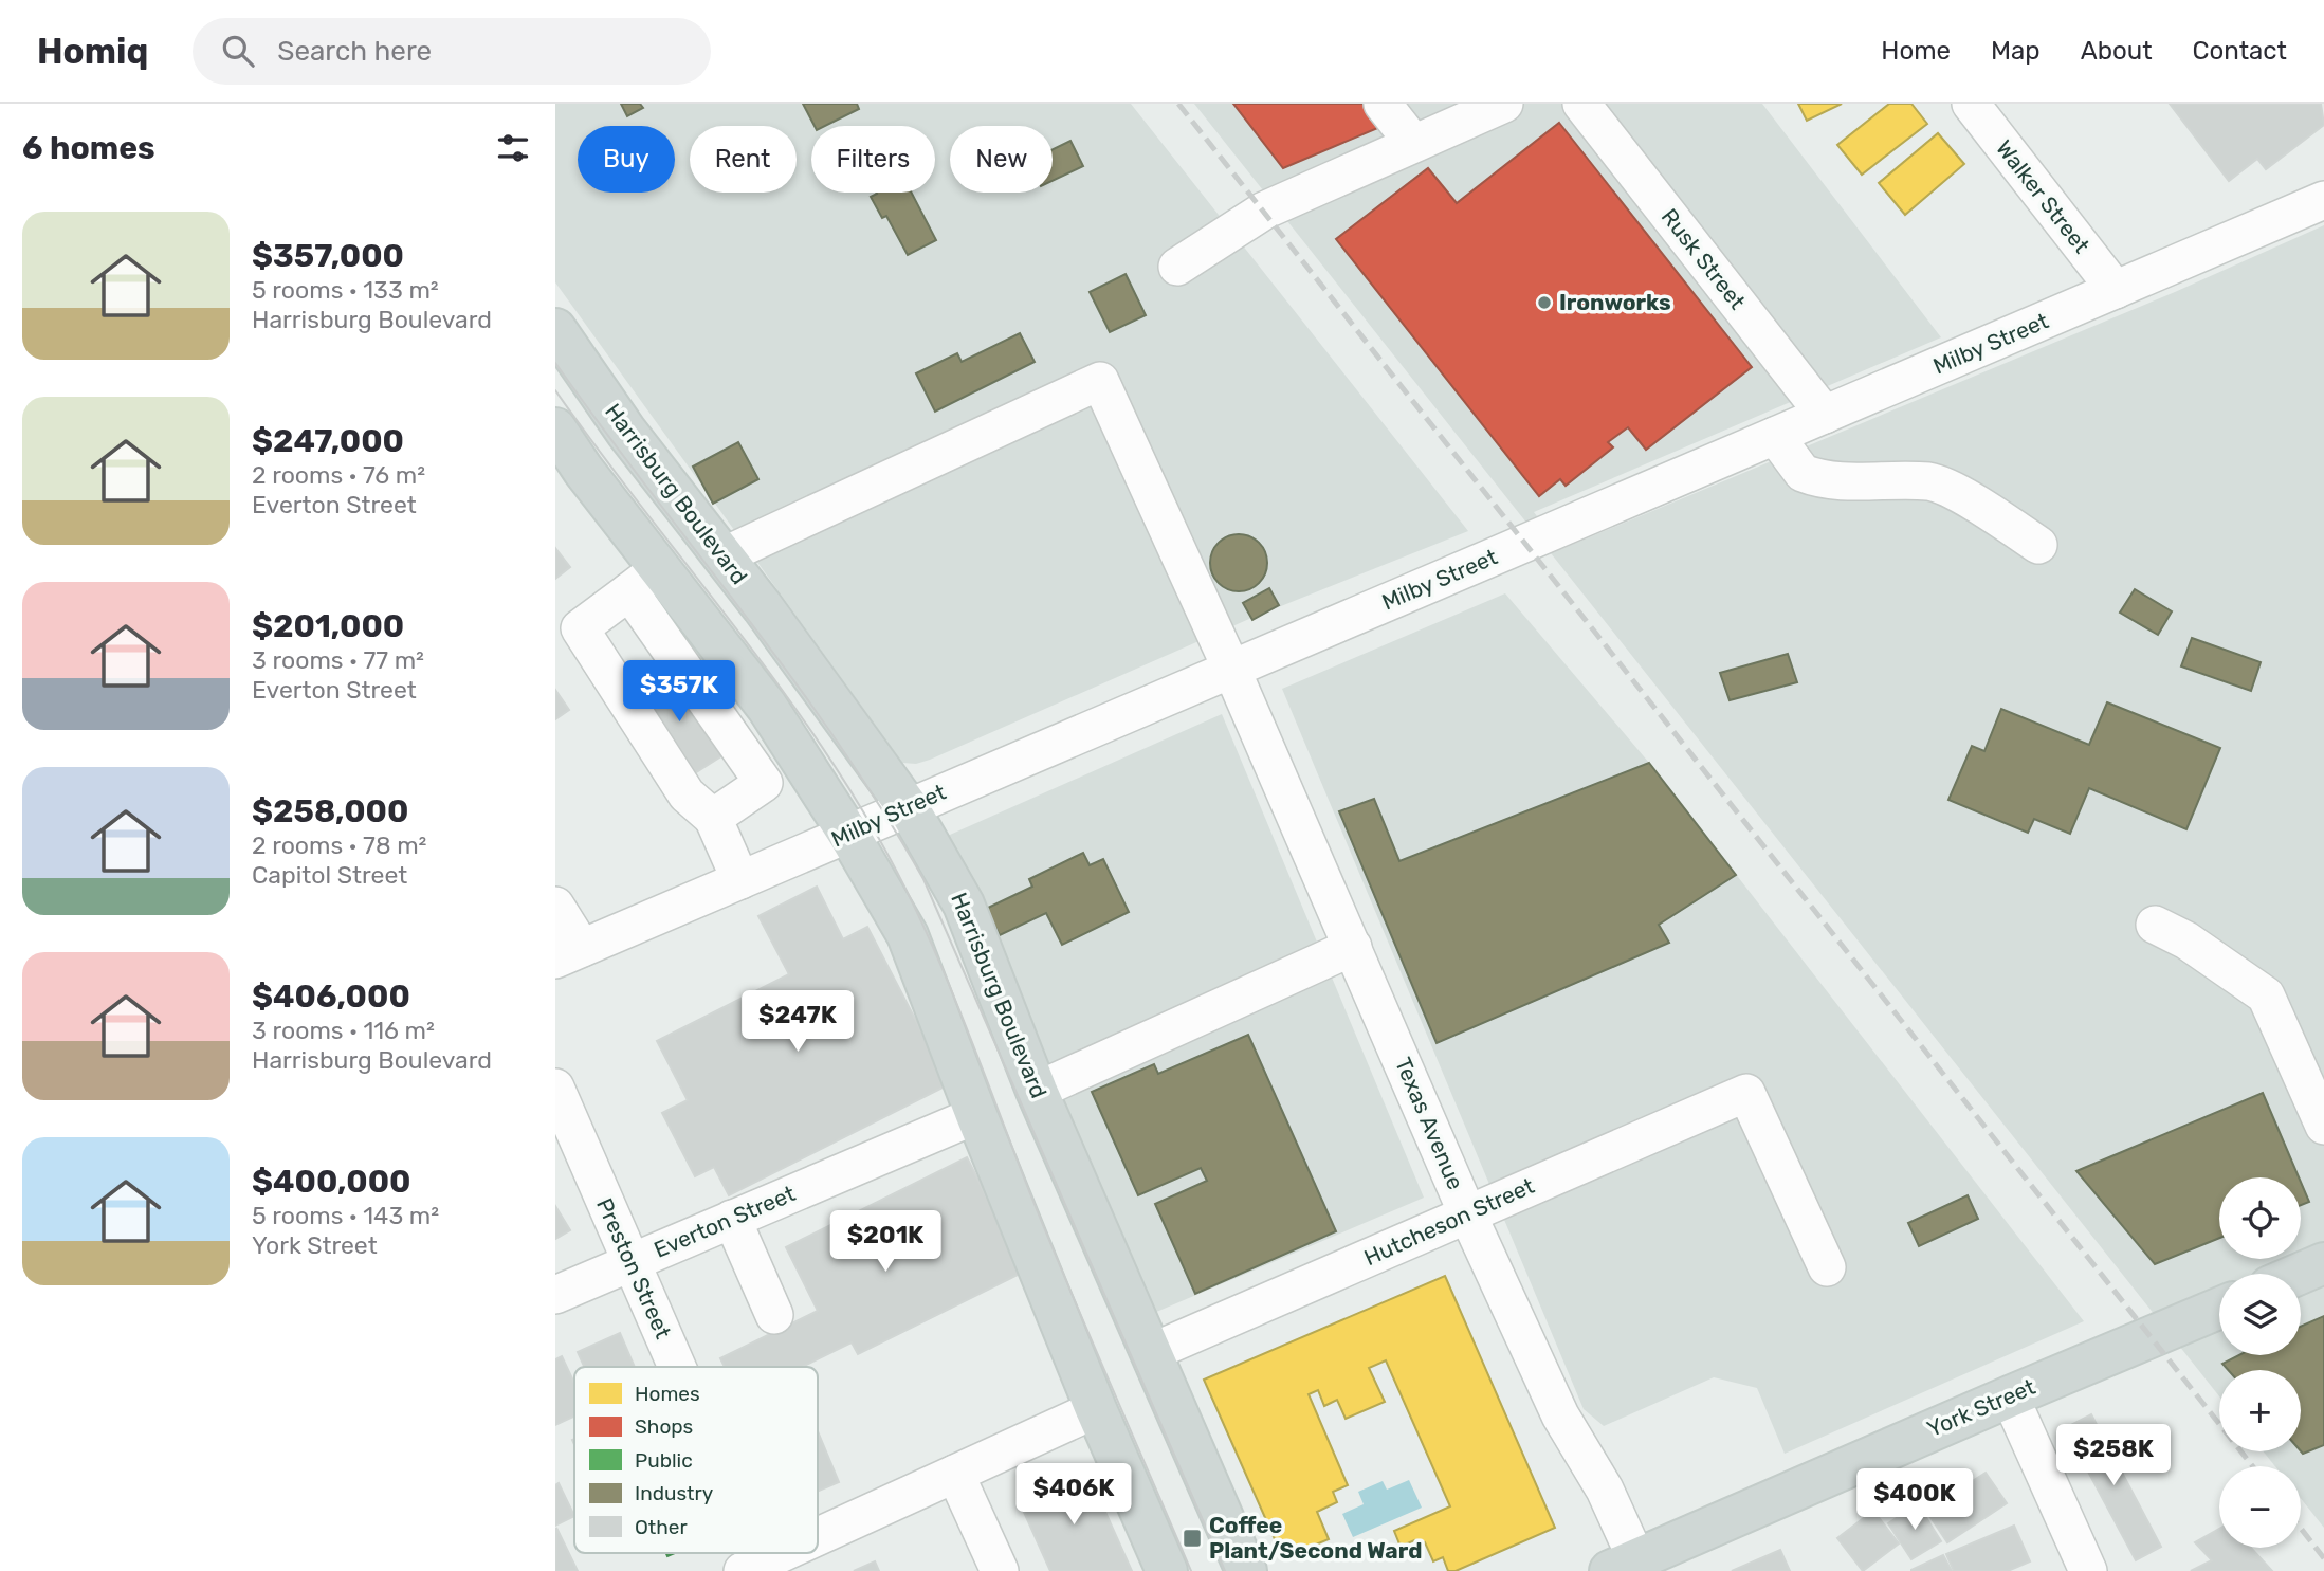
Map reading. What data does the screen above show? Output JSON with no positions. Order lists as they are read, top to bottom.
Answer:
{
  "streets": {
    "main road": ["Harrisburg Boulevard", "York Street"],
    "street": [
      "Walker Street",
      "Rusk Street",
      "Milby Street",
      "Texas Avenue",
      "Everton Street",
      "Hutcheson Street",
      "Preston Street"
    ]
  },
  "crossings": [
    ["Walker Street", "Milby Street"],
    ["Rusk Street", "Milby Street"],
    ["Milby Street", "Harrisburg Boulevard"],
    ["Milby Street", "Texas Avenue"],
    ["Harrisburg Boulevard", "Texas Avenue"],
    ["Harrisburg Boulevard", "Hutcheson Street"],
    ["Texas Avenue", "Hutcheson Street"],
    ["Texas Avenue", "York Street"],
    ["Everton Street", "Preston Street"]
  ],
  "places": {
    "other": ["Ironworks"],
    "transit": ["Coffee Plant/Second Ward"]
  },
  "legend": [
    "Homes",
    "Shops",
    "Public",
    "Industry",
    "Other"
  ],
  "page": {
    "header": "Homiq",
    "search": "Search here",
    "nav": [
      "Home",
      "Map",
      "About",
      "Contact"
    ],
    "heading": "6 homes",
    "chip": [
      "Buy",
      "Rent",
      "Filters",
      "New"
    ],
    "list": [
      {
        "name": "$357,000",
        "note": "5 rooms · 133 m² · Harrisburg Boulevard"
      },
      {
        "name": "$247,000",
        "note": "2 rooms · 76 m² · Everton Street"
      },
      {
        "name": "$201,000",
        "note": "3 rooms · 77 m² · Everton Street"
      },
      {
        "name": "$258,000",
        "note": "2 rooms · 78 m² · Capitol Street"
      },
      {
        "name": "$406,000",
        "note": "3 rooms · 116 m² · Harrisburg Boulevard"
      },
      {
        "name": "$400,000",
        "note": "5 rooms · 143 m² · York Street"
      }
    ],
    "price": [
      "$357K",
      "$247K",
      "$201K",
      "$258K",
      "$406K",
      "$400K"
    ],
    "map_buttons": ["+", "−"]
  }
}
